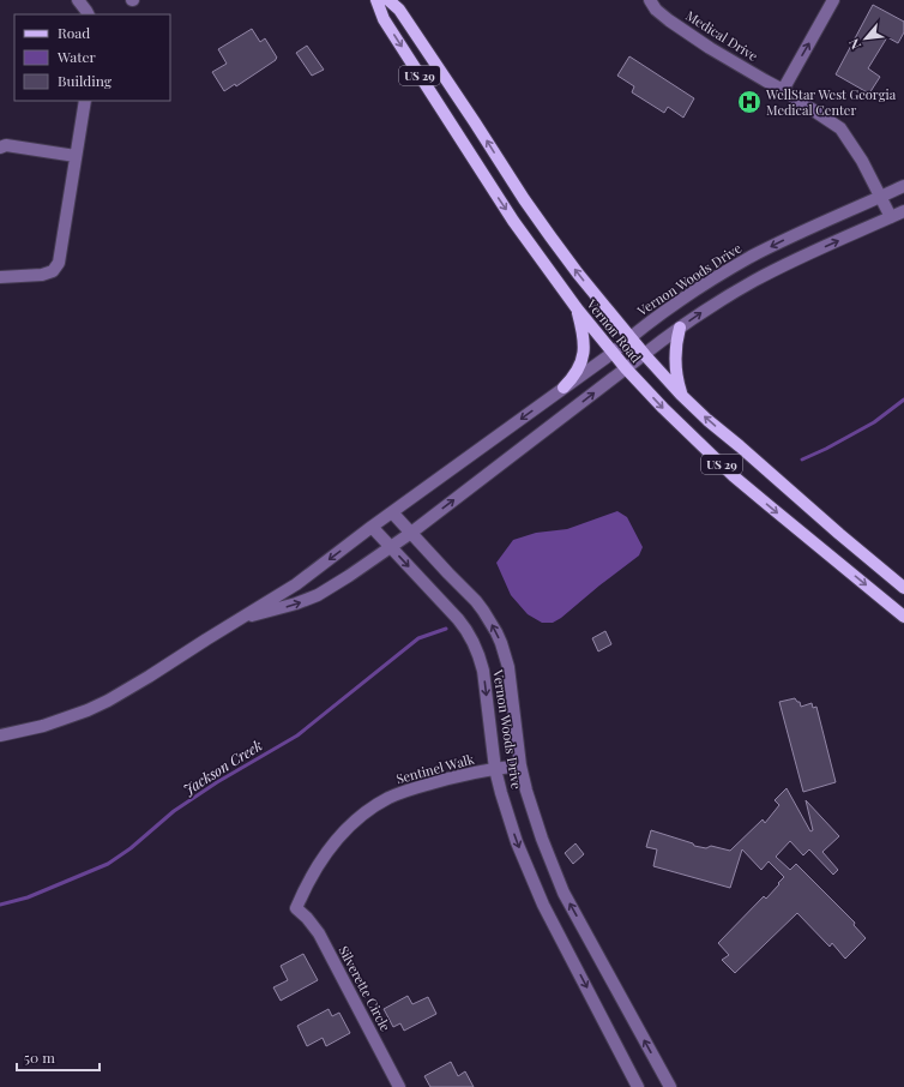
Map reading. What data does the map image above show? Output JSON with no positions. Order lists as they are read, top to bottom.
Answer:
{
  "streets": {
    "main road": ["US 29", "Vernon Road"],
    "street": [
      "Medical Drive",
      "Vernon Woods Drive",
      "Sentinel Walk",
      "Silverette Circle"
    ]
  },
  "crossings": [
    ["Medical Drive", "Vernon Woods Drive"],
    ["Vernon Woods Drive", "Vernon Road"],
    ["Vernon Woods Drive", "Sentinel Walk"],
    ["Sentinel Walk", "Silverette Circle"]
  ],
  "water": ["Jackson Creek"],
  "places": {
    "hospital": ["WellStar West Georgia Medical Center"]
  },
  "legend": ["Road", "Water", "Building"],
  "scale_bar": "50 m",
  "north": "bottom left"
}
